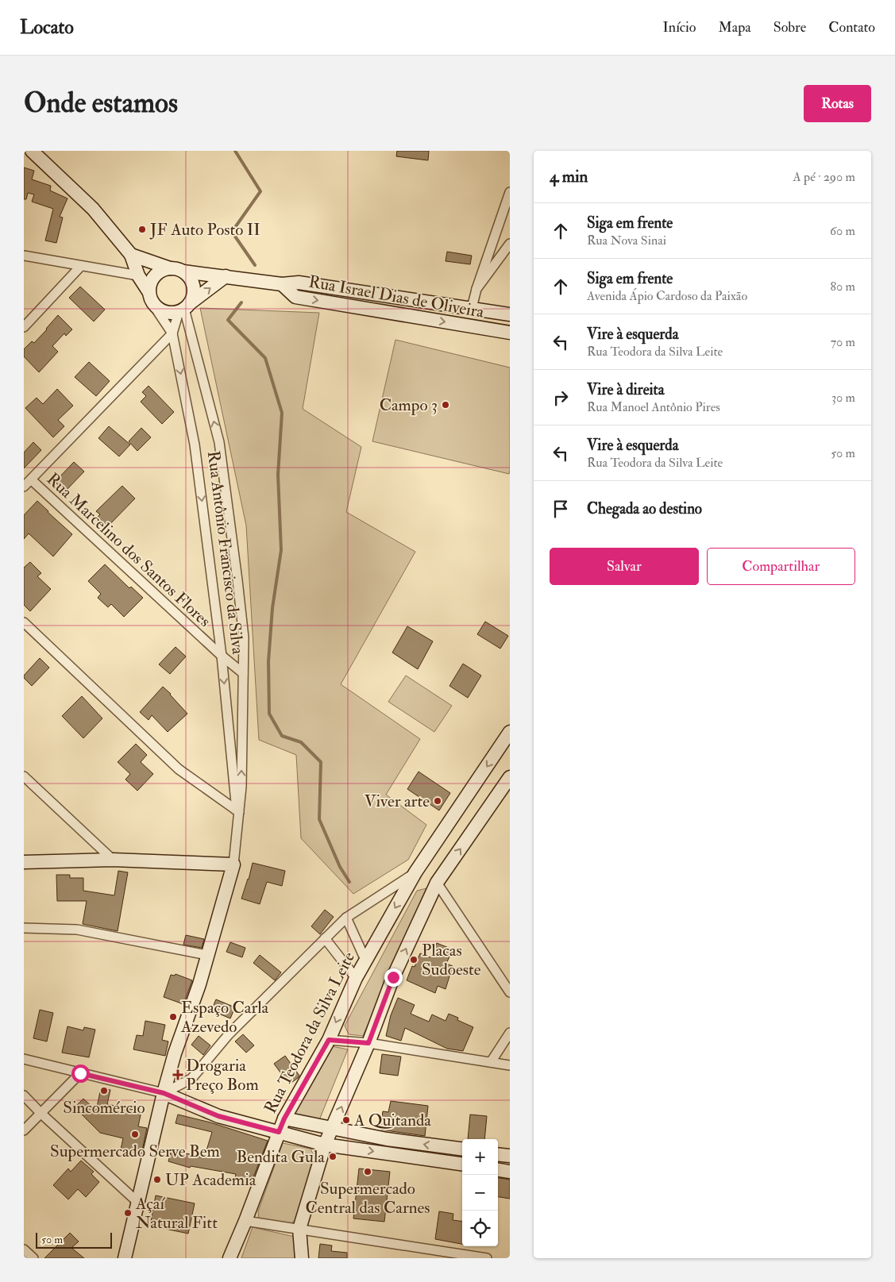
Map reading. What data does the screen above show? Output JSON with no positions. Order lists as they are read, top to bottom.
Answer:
{
  "streets": {
    "main road": ["Rua Israel Dias de Oliveira", "Rua Antônio Francisco da Silva", "Rua Teodora da Silva Leite"],
    "street": ["Rua Marcelino dos Santos Flores"]
  },
  "crossings": [
    ["Rua Israel Dias de Oliveira", "Rua Antônio Francisco da Silva"],
    ["Rua Marcelino dos Santos Flores", "Rua Antônio Francisco da Silva"]
  ],
  "places": {
    "other": [
      "JF Auto Posto II",
      "Campo 3",
      "Viver arte",
      "Placas Sudoeste",
      "Espaço Carla Azevedo",
      "Sincomércio",
      "A Quitanda",
      "Supermercado Serve Bem",
      "Bendita Gula",
      "Supermercado Central das Carnes",
      "UP Academia",
      "Açaí Natural Fitt"
    ],
    "health": ["Drogaria Preço Bom"]
  },
  "scale_bar": "50 m",
  "page": {
    "header": "Locato",
    "nav": [
      "Início",
      "Mapa",
      "Sobre",
      "Contato"
    ],
    "buttons": [
      "Rotas",
      ["Salvar", "Compartilhar"]
    ],
    "title": "Onde estamos",
    "heading": ["4 min", "A pé · 290 m"],
    "list": [
      ["Siga em frente", "Rua Nova Sinai", "60 m"],
      ["Siga em frente", "Avenida Ápio Cardoso da Paixão", "80 m"],
      ["Vire à esquerda", "Rua Teodora da Silva Leite", "70 m"],
      ["Vire à direita", "Rua Manoel Antônio Pires", "30 m"],
      ["Vire à esquerda", "Rua Teodora da Silva Leite", "50 m"],
      "Chegada ao destino"
    ],
    "map_buttons": ["+", "−"],
    "scale": "50 m"
  }
}
